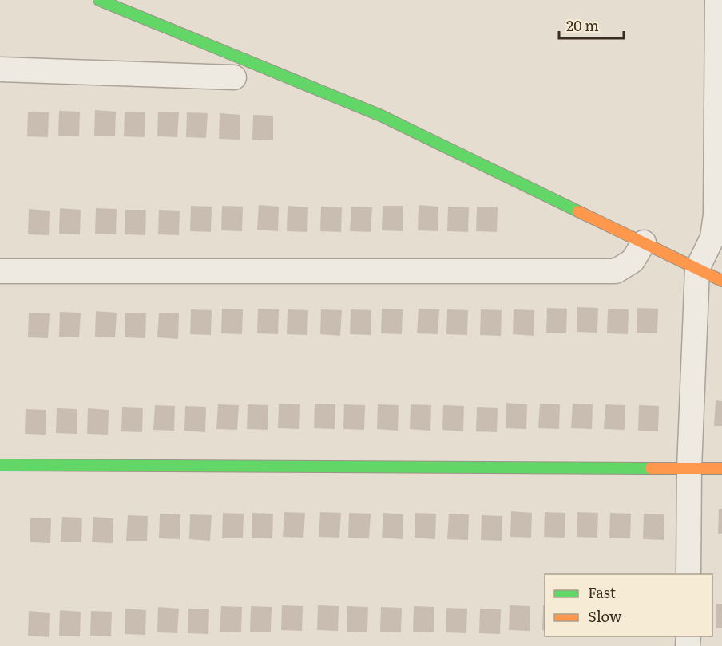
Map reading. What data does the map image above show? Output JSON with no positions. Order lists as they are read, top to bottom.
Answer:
{
  "legend": ["Fast", "Slow"],
  "scale_bar": "20 m"
}
